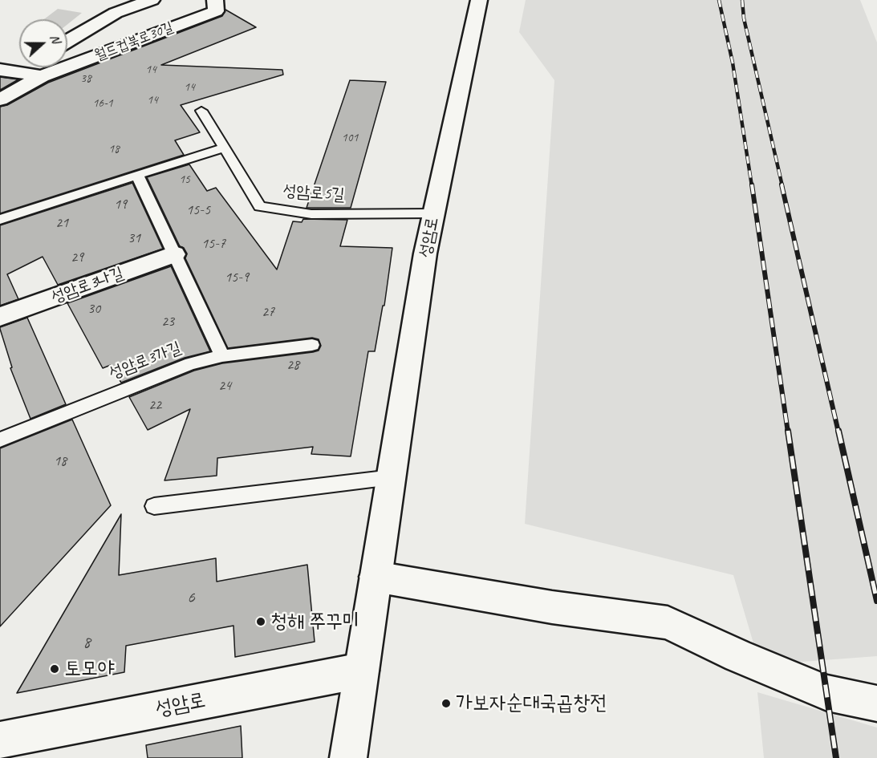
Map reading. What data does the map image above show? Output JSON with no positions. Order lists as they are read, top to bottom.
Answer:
{
  "streets": {
    "main road": ["월드컵북로30길", "성암로", "성암로3나길"],
    "lane": ["성암로5길", "성암로3가길"]
  },
  "crossings": [
    ["성암로5길", "성암로"]
  ],
  "places": ["청해 쭈꾸미", "토모야", "가보자순대국곱창전"],
  "house_numbers": [
    "14",
    "38",
    "14",
    "14",
    "16-1",
    "101",
    "18",
    "15",
    "19",
    "15-5",
    "21",
    "31",
    "15-7",
    "29",
    "15-9",
    "30",
    "27",
    "23",
    "28",
    "24",
    "22",
    "18",
    "6",
    "8"
  ],
  "north": "right"
}
